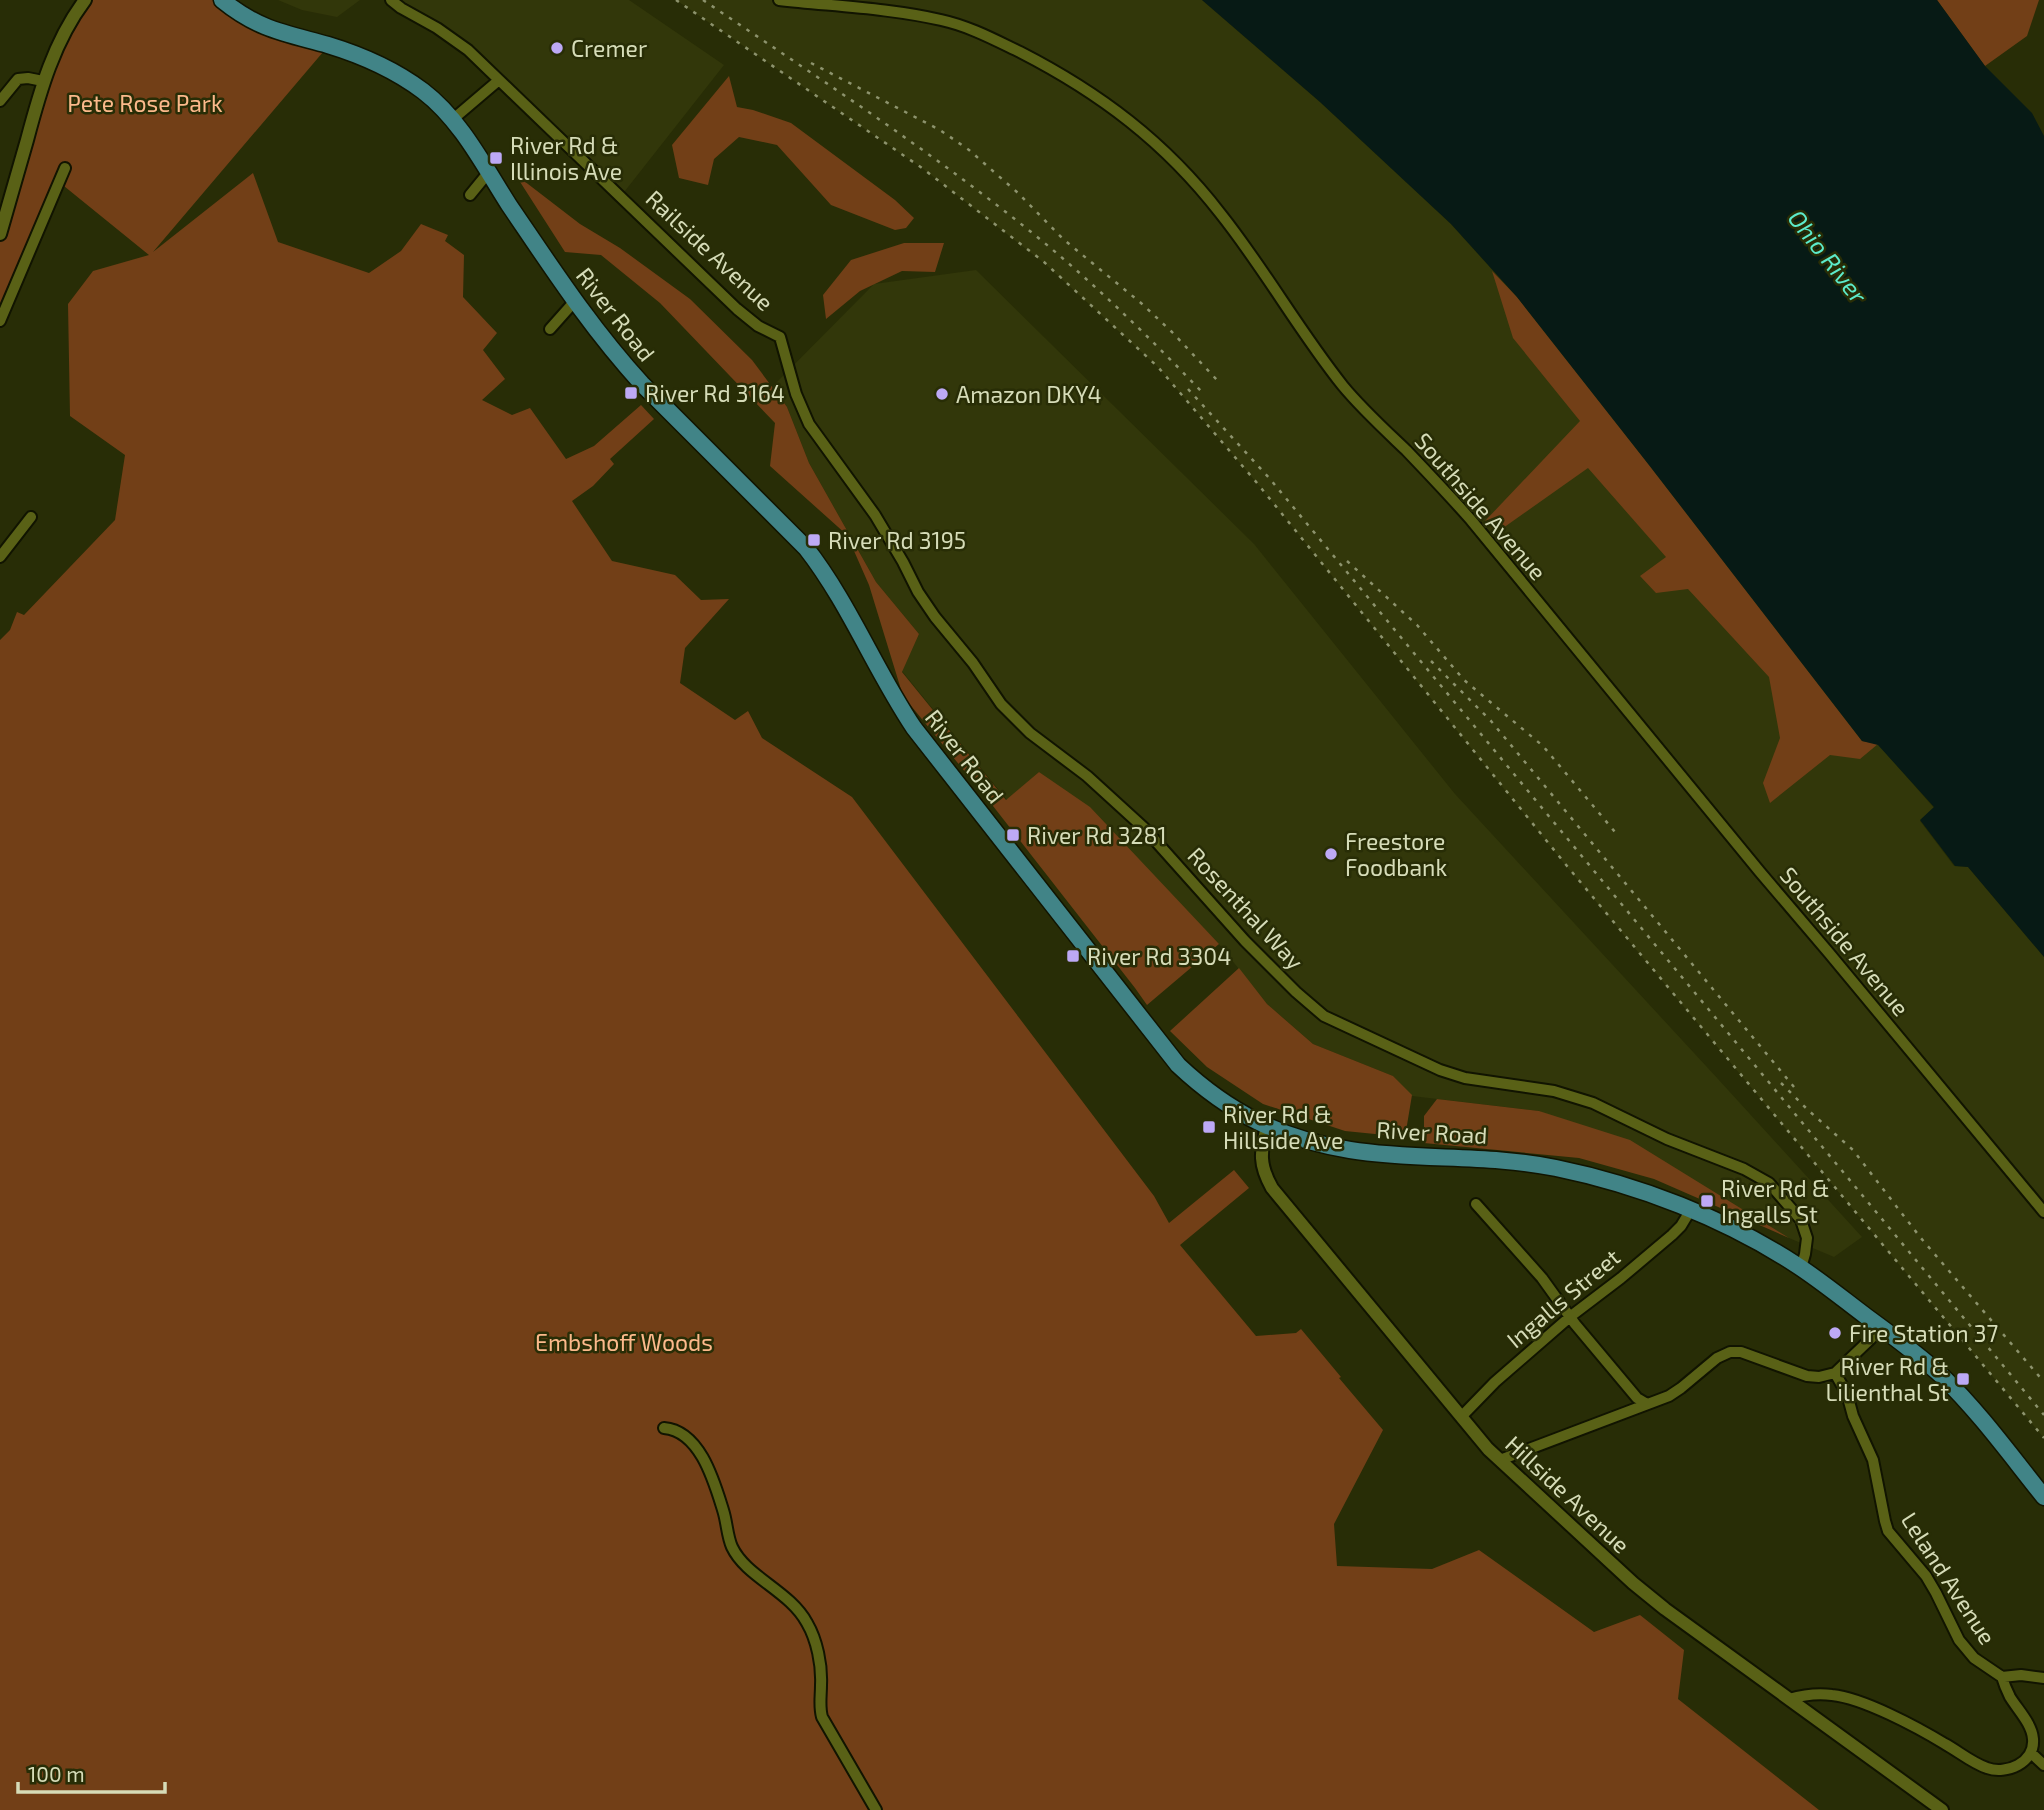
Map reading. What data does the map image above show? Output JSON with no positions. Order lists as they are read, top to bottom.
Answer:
{
  "streets": {
    "main road": ["River Road"],
    "street": [
      "Railside Avenue",
      "Southside Avenue",
      "Rosenthal Way",
      "Ingalls Street",
      "Hillside Avenue",
      "Leland Avenue"
    ]
  },
  "crossings": [
    ["Railside Avenue", "Rosenthal Way"],
    ["River Road", "Rosenthal Way"],
    ["River Road", "Ingalls Street"],
    ["River Road", "Hillside Avenue"],
    ["Ingalls Street", "Hillside Avenue"]
  ],
  "water": ["Ohio River"],
  "parks": ["Pete Rose Park", "Embshoff Woods"],
  "places": {
    "other": [
      "Cremer",
      "Amazon DKY4",
      "Freestore Foodbank",
      "Fire Station 37"
    ],
    "transit": [
      "River Rd & Illinois Ave",
      "River Rd 3164",
      "River Rd 3195",
      "River Rd 3281",
      "River Rd 3304",
      "River Rd & Hillside Ave",
      "River Rd & Ingalls St",
      "River Rd & Lilienthal St"
    ]
  },
  "scale_bar": "100 m"
}
